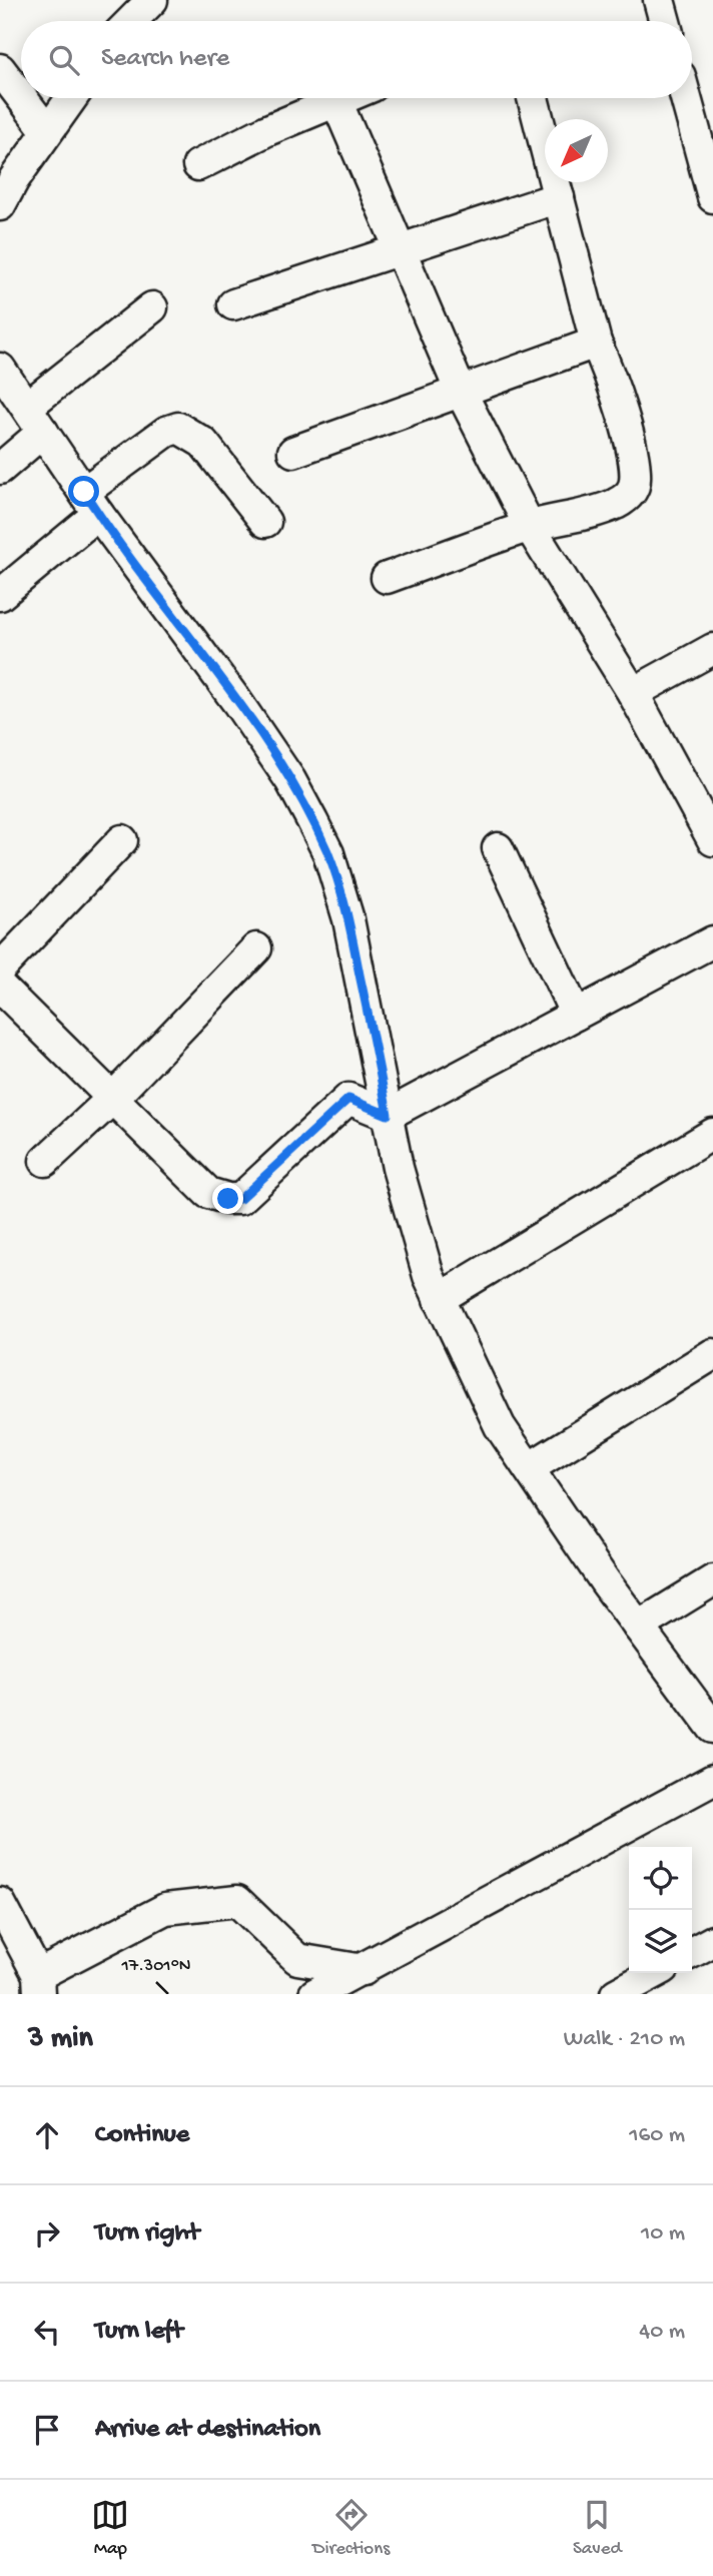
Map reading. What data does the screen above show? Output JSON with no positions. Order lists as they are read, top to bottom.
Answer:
{
  "north": "bottom left",
  "page": {
    "search": "Search here",
    "heading": ["3 min", "Walk · 210 m"],
    "list": [
      ["Continue", "160 m"],
      ["Turn right", "10 m"],
      ["Turn left", "40 m"],
      "Arrive at destination"
    ],
    "nav": ["Map", "Directions", "Saved"]
  },
  "coordinates": ["17.301°N"]
}
